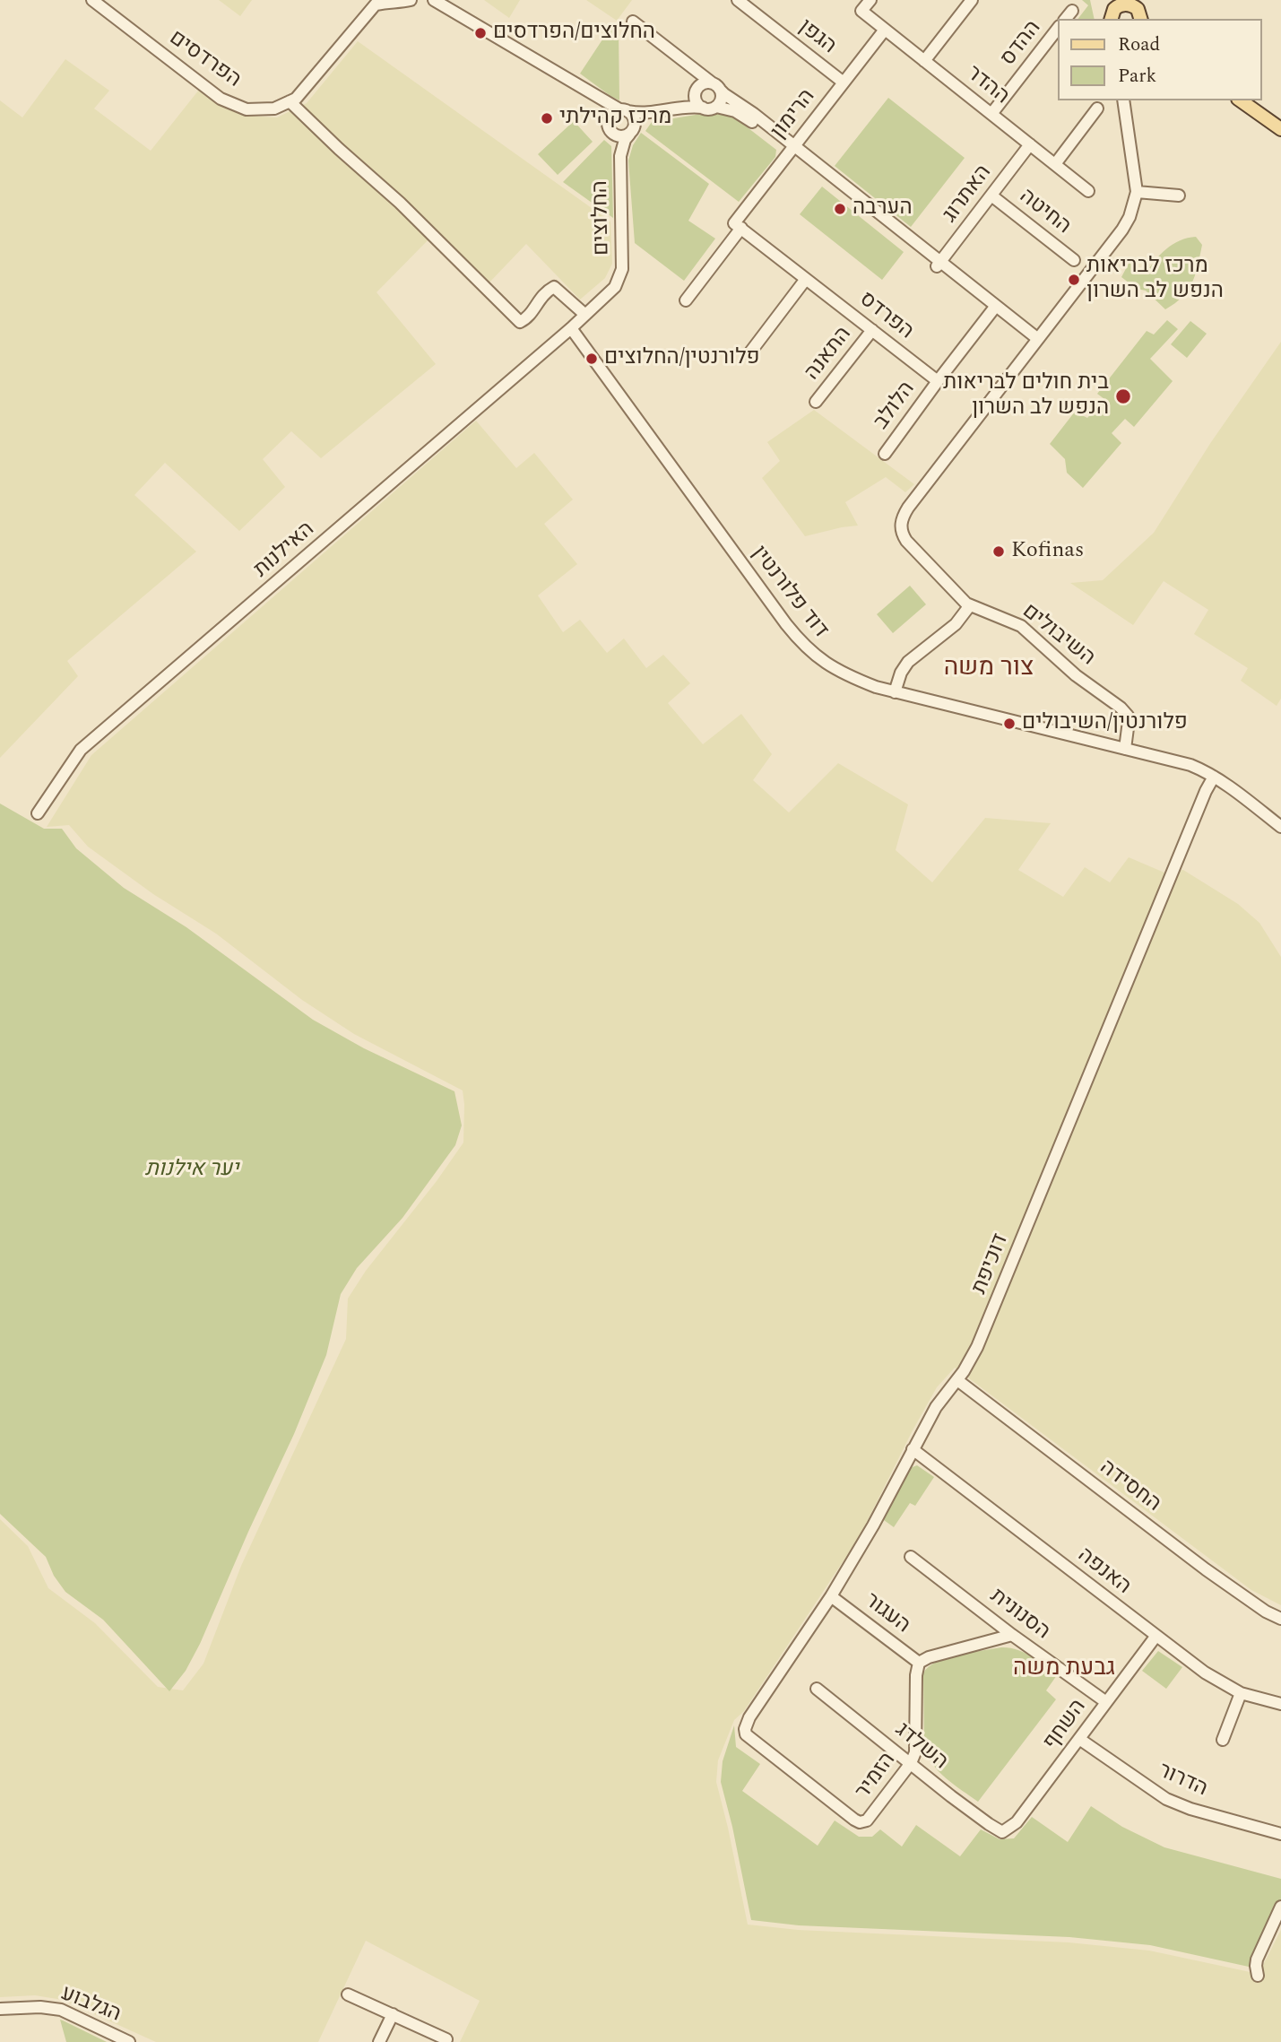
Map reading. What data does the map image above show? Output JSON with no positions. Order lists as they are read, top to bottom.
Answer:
{
  "streets": {
    "street": [
      "הגפן",
      "ההדס",
      "הפרדסים",
      "ההדר",
      "הרימון",
      "האתרוג",
      "החיטה",
      "החלוצים",
      "הפרדס",
      "התאנה",
      "הלולב",
      "האילנות",
      "דוד פלורנטין",
      "השיבולים",
      "דוכיפת",
      "החסידה",
      "האנפה",
      "העגור",
      "הסנונית",
      "השחף",
      "השלדג",
      "הזמיר",
      "הדרור",
      "הגלבוע"
    ]
  },
  "crossings": [
    ["הגפן", "הרימון"],
    ["ההדס", "ההדר"],
    ["ההדר", "הרימון"],
    ["ההדר", "האתרוג"],
    ["הרימון", "הפרדס"],
    ["האתרוג", "החיטה"],
    ["החלוצים", "האילנות"],
    ["החלוצים", "דוד פלורנטין"],
    ["הפרדס", "התאנה"],
    ["הפרדס", "הלולב"],
    ["האילנות", "דוד פלורנטין"],
    ["דוד פלורנטין", "השיבולים"],
    ["דוד פלורנטין", "דוכיפת"],
    ["דוכיפת", "החסידה"],
    ["דוכיפת", "האנפה"],
    ["דוכיפת", "העגור"],
    ["דוכיפת", "הזמיר"],
    ["האנפה", "השחף"],
    ["העגור", "הזמיר"],
    ["הסנונית", "השחף"],
    ["השחף", "השלדג"],
    ["השחף", "הדרור"],
    ["השלדג", "הזמיר"]
  ],
  "districts": ["צור משה", "גבעת משה"],
  "parks": ["יער אילנות"],
  "places": [
    "החלוצים/הפרדסים",
    "מרכז קהילתי",
    "הערבה",
    "מרכז לבריאות הנפש לב השרון",
    "פלורנטין/החלוצים",
    "בית חולים לבריאות הנפש לב השרון",
    "Kofinas",
    "פלורנטין/השיבולים"
  ],
  "legend": ["Road", "Park"]
}
